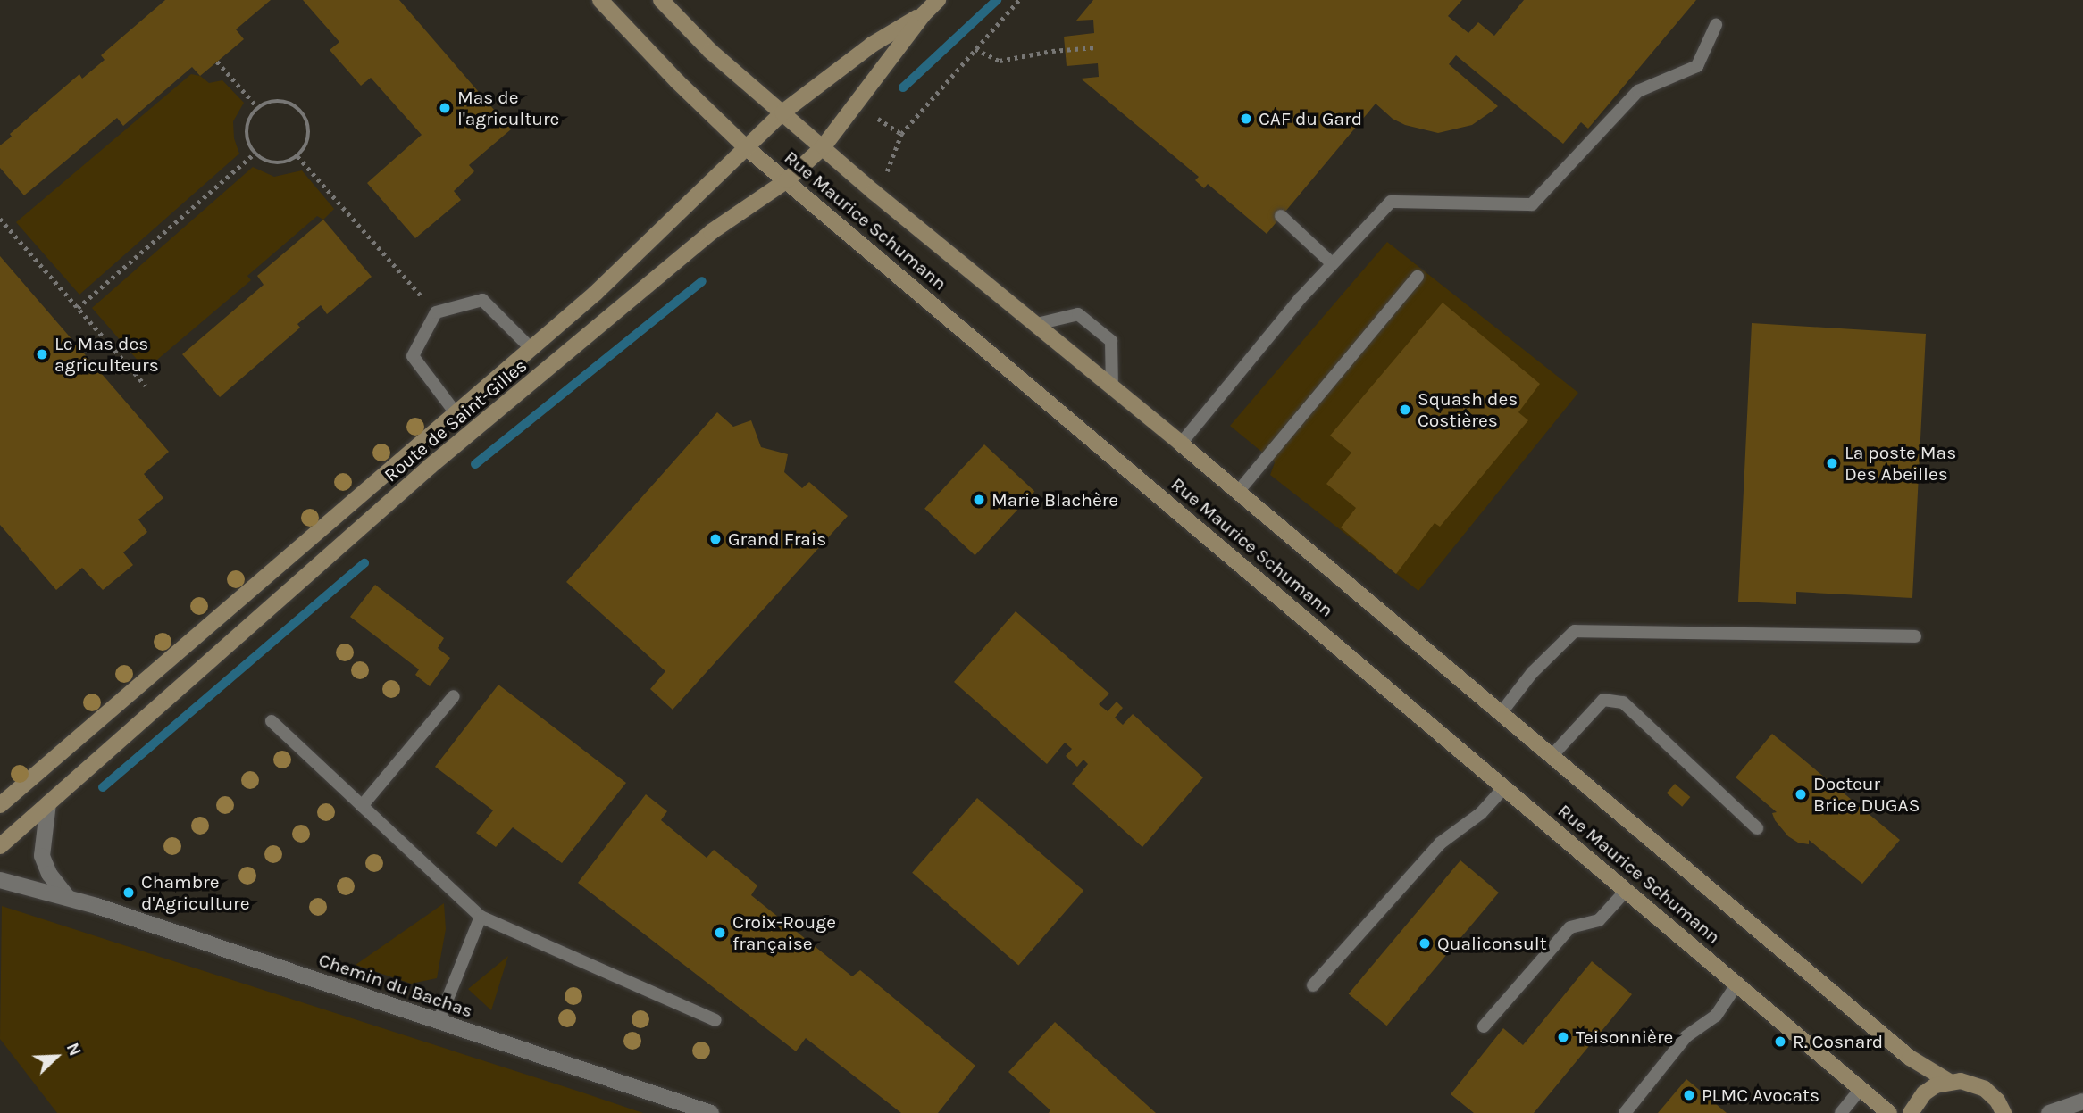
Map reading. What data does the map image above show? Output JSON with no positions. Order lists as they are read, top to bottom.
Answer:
{
  "streets": {
    "main road": ["Rue Maurice Schumann", "Route de Saint-Gilles"],
    "street": ["Chemin du Bachas"]
  },
  "crossings": [
    ["Rue Maurice Schumann", "Route de Saint-Gilles"]
  ],
  "places": [
    "Mas de l'agriculture",
    "CAF du Gard",
    "Le Mas des agriculteurs",
    "Squash des Costières",
    "La poste Mas Des Abeilles",
    "Marie Blachère",
    "Grand Frais",
    "Docteur Brice DUGAS",
    "Chambre d'Agriculture",
    "Croix-Rouge française",
    "Qualiconsult",
    "Teisonnière",
    "R. Cosnard",
    "PLMC Avocats"
  ],
  "north": "top right"
}
